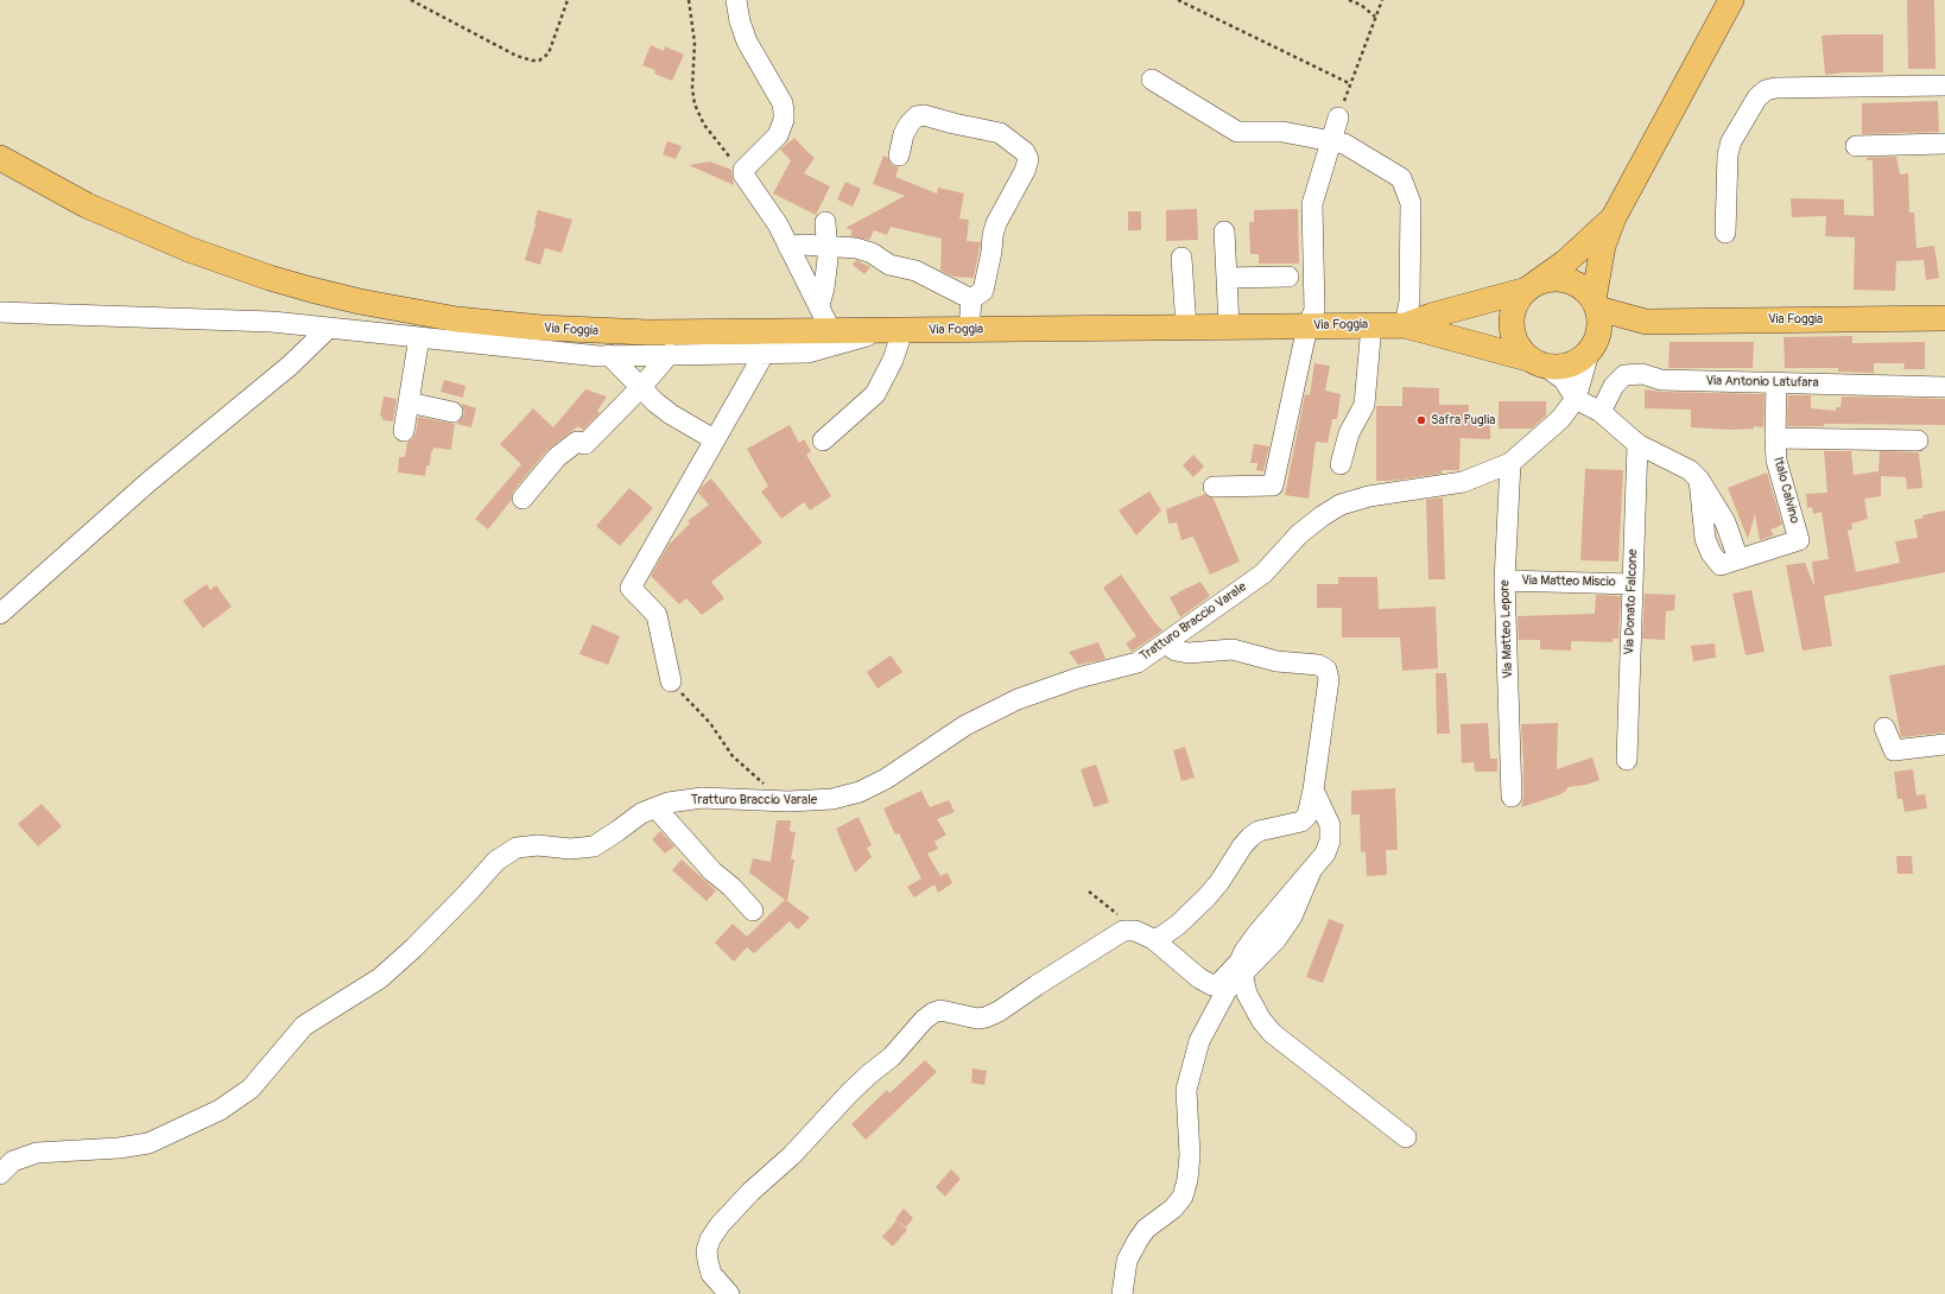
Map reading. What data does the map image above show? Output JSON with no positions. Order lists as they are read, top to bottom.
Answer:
{
  "streets": {
    "main road": ["Via Foggia"],
    "street": [
      "Via Antonio Latufara",
      "Italo Calvino",
      "Via Matteo Miscio",
      "Via Donato Falcone",
      "Tratturo Braccio Varale",
      "Via Matteo Lepore"
    ]
  },
  "crossings": [
    ["Via Foggia", "Tratturo Braccio Varale"],
    ["Via Antonio Latufara", "Italo Calvino"],
    ["Italo Calvino", "Via Donato Falcone"],
    ["Via Matteo Miscio", "Via Donato Falcone"],
    ["Via Matteo Miscio", "Via Matteo Lepore"],
    ["Tratturo Braccio Varale", "Via Matteo Lepore"]
  ],
  "places": ["Safra Puglia"]
}
